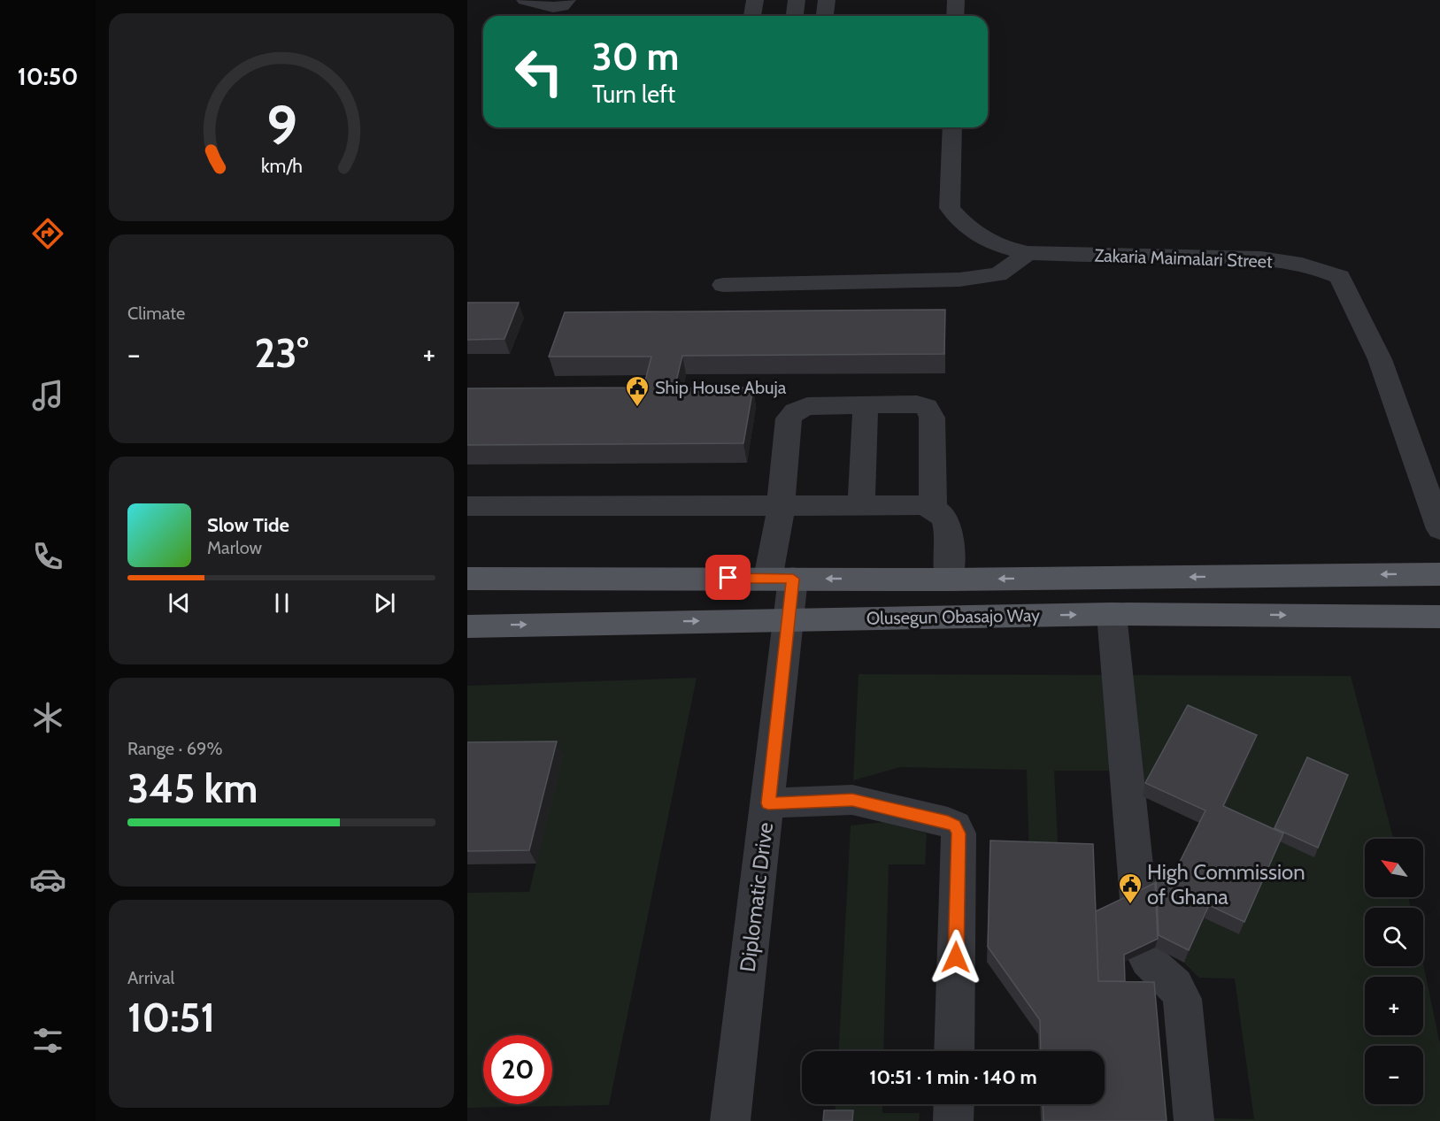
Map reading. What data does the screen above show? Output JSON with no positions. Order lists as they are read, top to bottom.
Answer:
{
  "streets": {
    "main road": ["Olusegun Obasajo Way"],
    "street": ["Zakaria Maimalari Street", "Diplomatic Drive"]
  },
  "crossings": [
    ["Olusegun Obasajo Way", "Diplomatic Drive"]
  ],
  "places": {
    "public building": ["Ship House Abuja", "High Commission of Ghana"]
  },
  "north": "top left",
  "page": {
    "tabs": "10:50",
    "turn": ["30 m", "Turn left"],
    "tile": [
      "Climate",
      ["Range · 69%", "345 km"],
      ["Arrival", "10:51"]
    ],
    "heat": ["−", "23°", "+"],
    "song": ["Slow Tide", "Marlow"],
    "map_buttons": ["+", "−"],
    "limit": "20",
    "trip": "10:51 · 1 min · 140 m",
    "gauge": ["9", "km/h"]
  }
}
